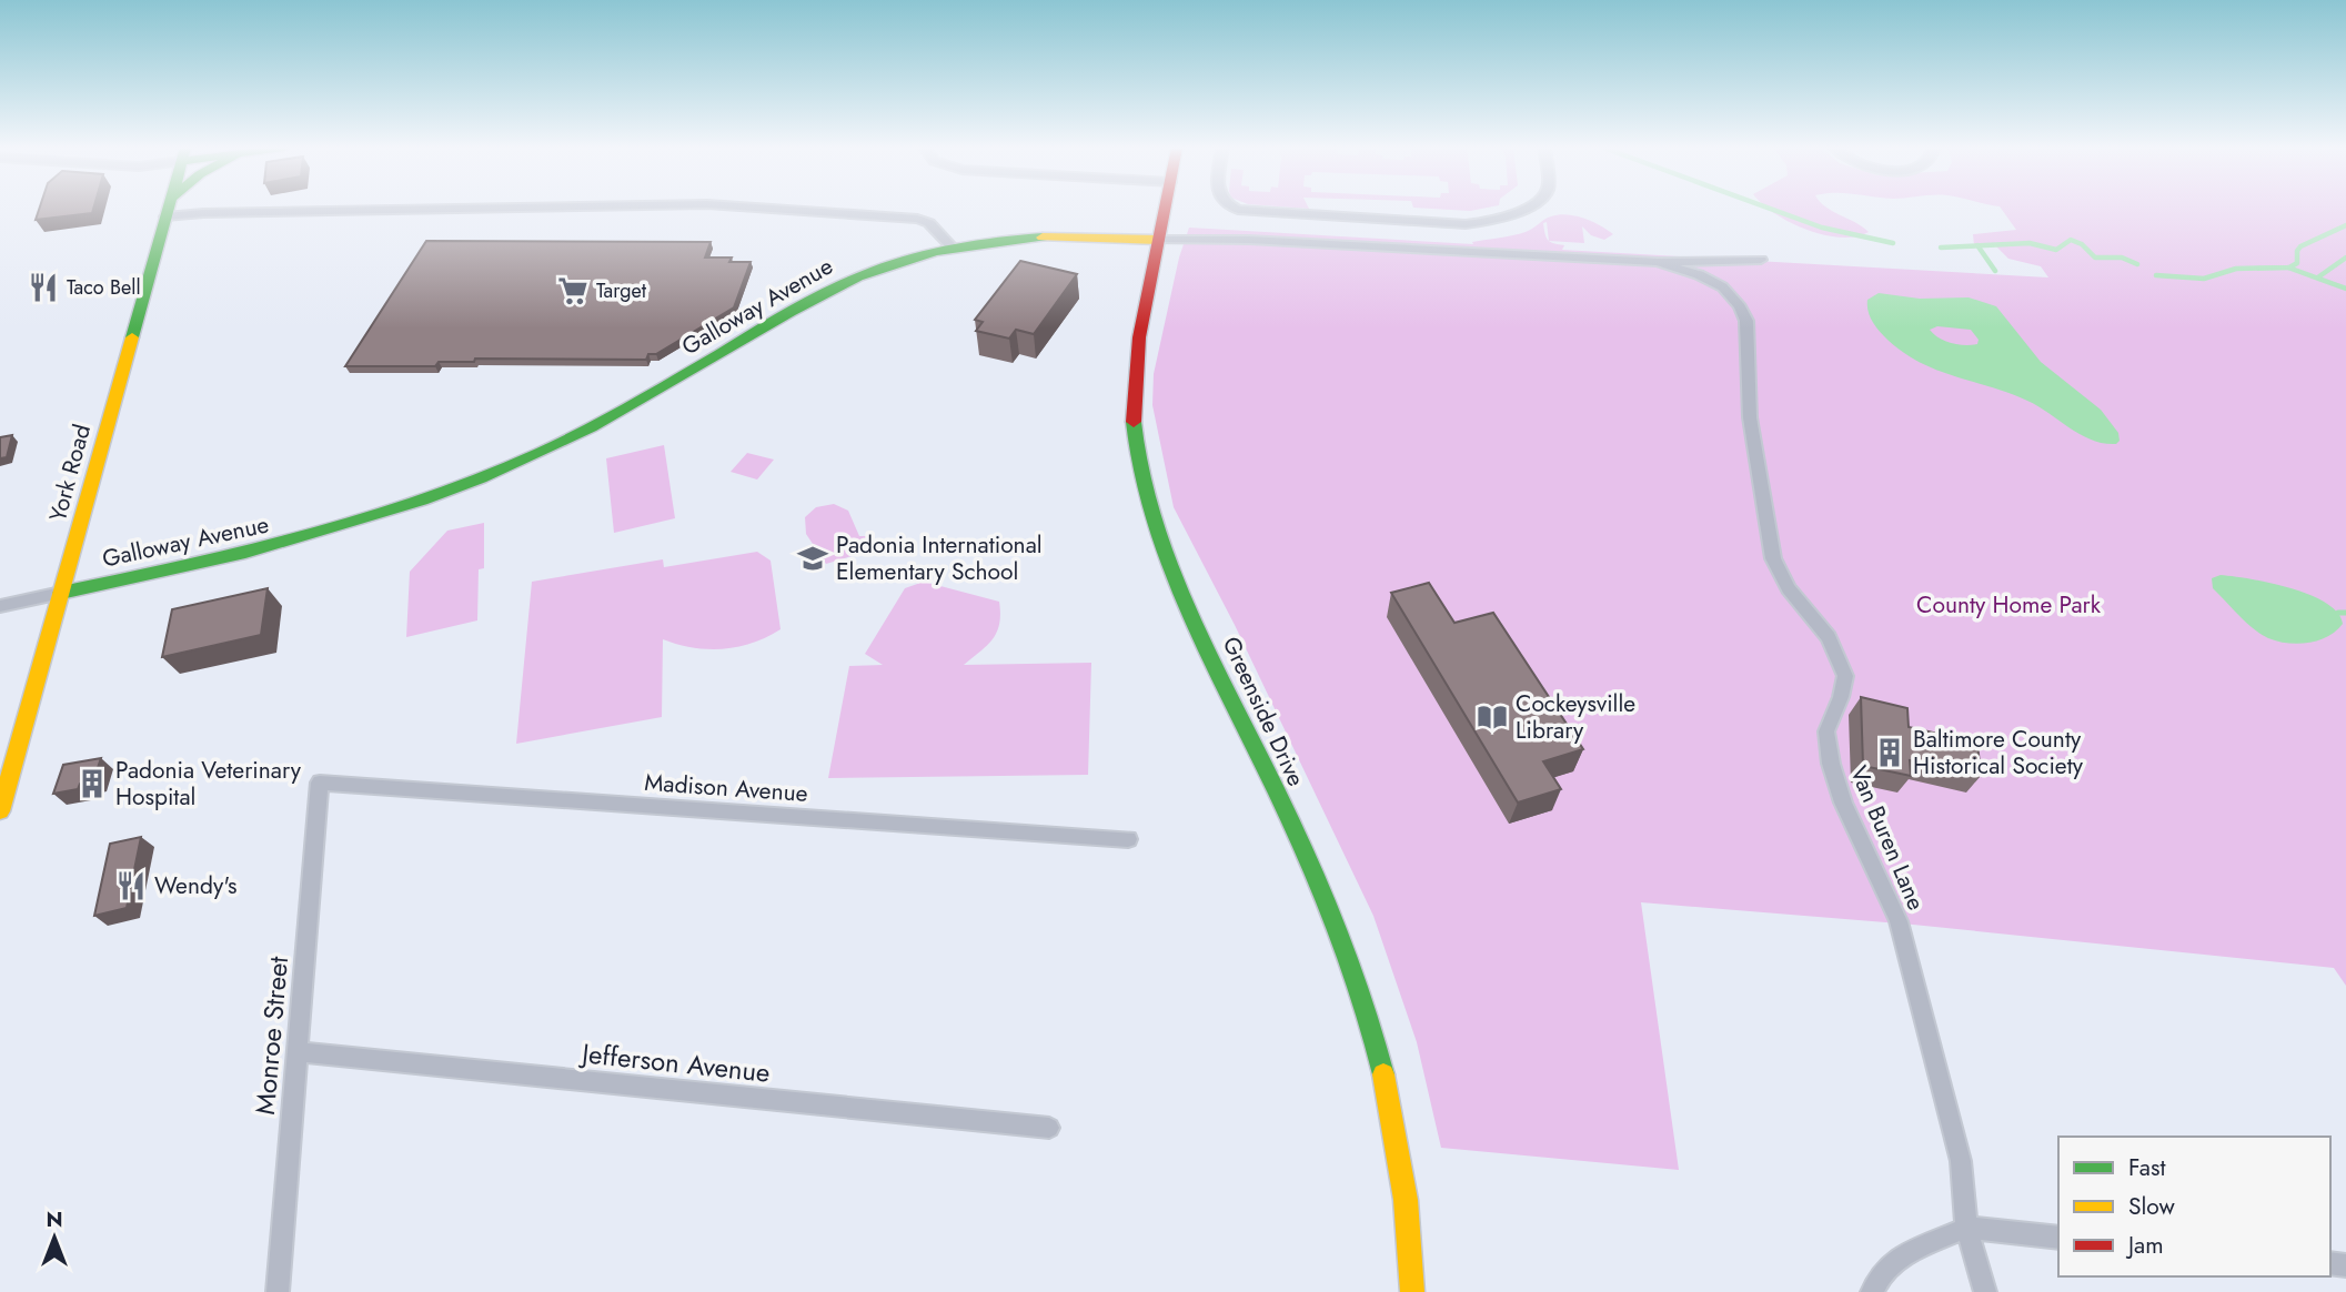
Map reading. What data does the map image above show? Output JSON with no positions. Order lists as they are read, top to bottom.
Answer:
{
  "streets": {
    "street": [
      "Galloway Avenue",
      "York Road",
      "Greenside Drive",
      "Madison Avenue",
      "Van Buren Lane",
      "Monroe Street",
      "Jefferson Avenue"
    ]
  },
  "crossings": [
    ["Galloway Avenue", "York Road"],
    ["Galloway Avenue", "Greenside Drive"],
    ["Galloway Avenue", "Van Buren Lane"],
    ["Madison Avenue", "Monroe Street"],
    ["Monroe Street", "Jefferson Avenue"]
  ],
  "parks": ["County Home Park"],
  "places": {
    "restaurant": ["Taco Bell", "Wendy's"],
    "supermarket": ["Target"],
    "school or university": ["Padonia International Elementary School"],
    "library": ["Cockeysville Library"],
    "building": ["Baltimore County Historical Society", "Padonia Veterinary Hospital"]
  },
  "legend": ["Fast", "Slow", "Jam"],
  "north": "top"
}
